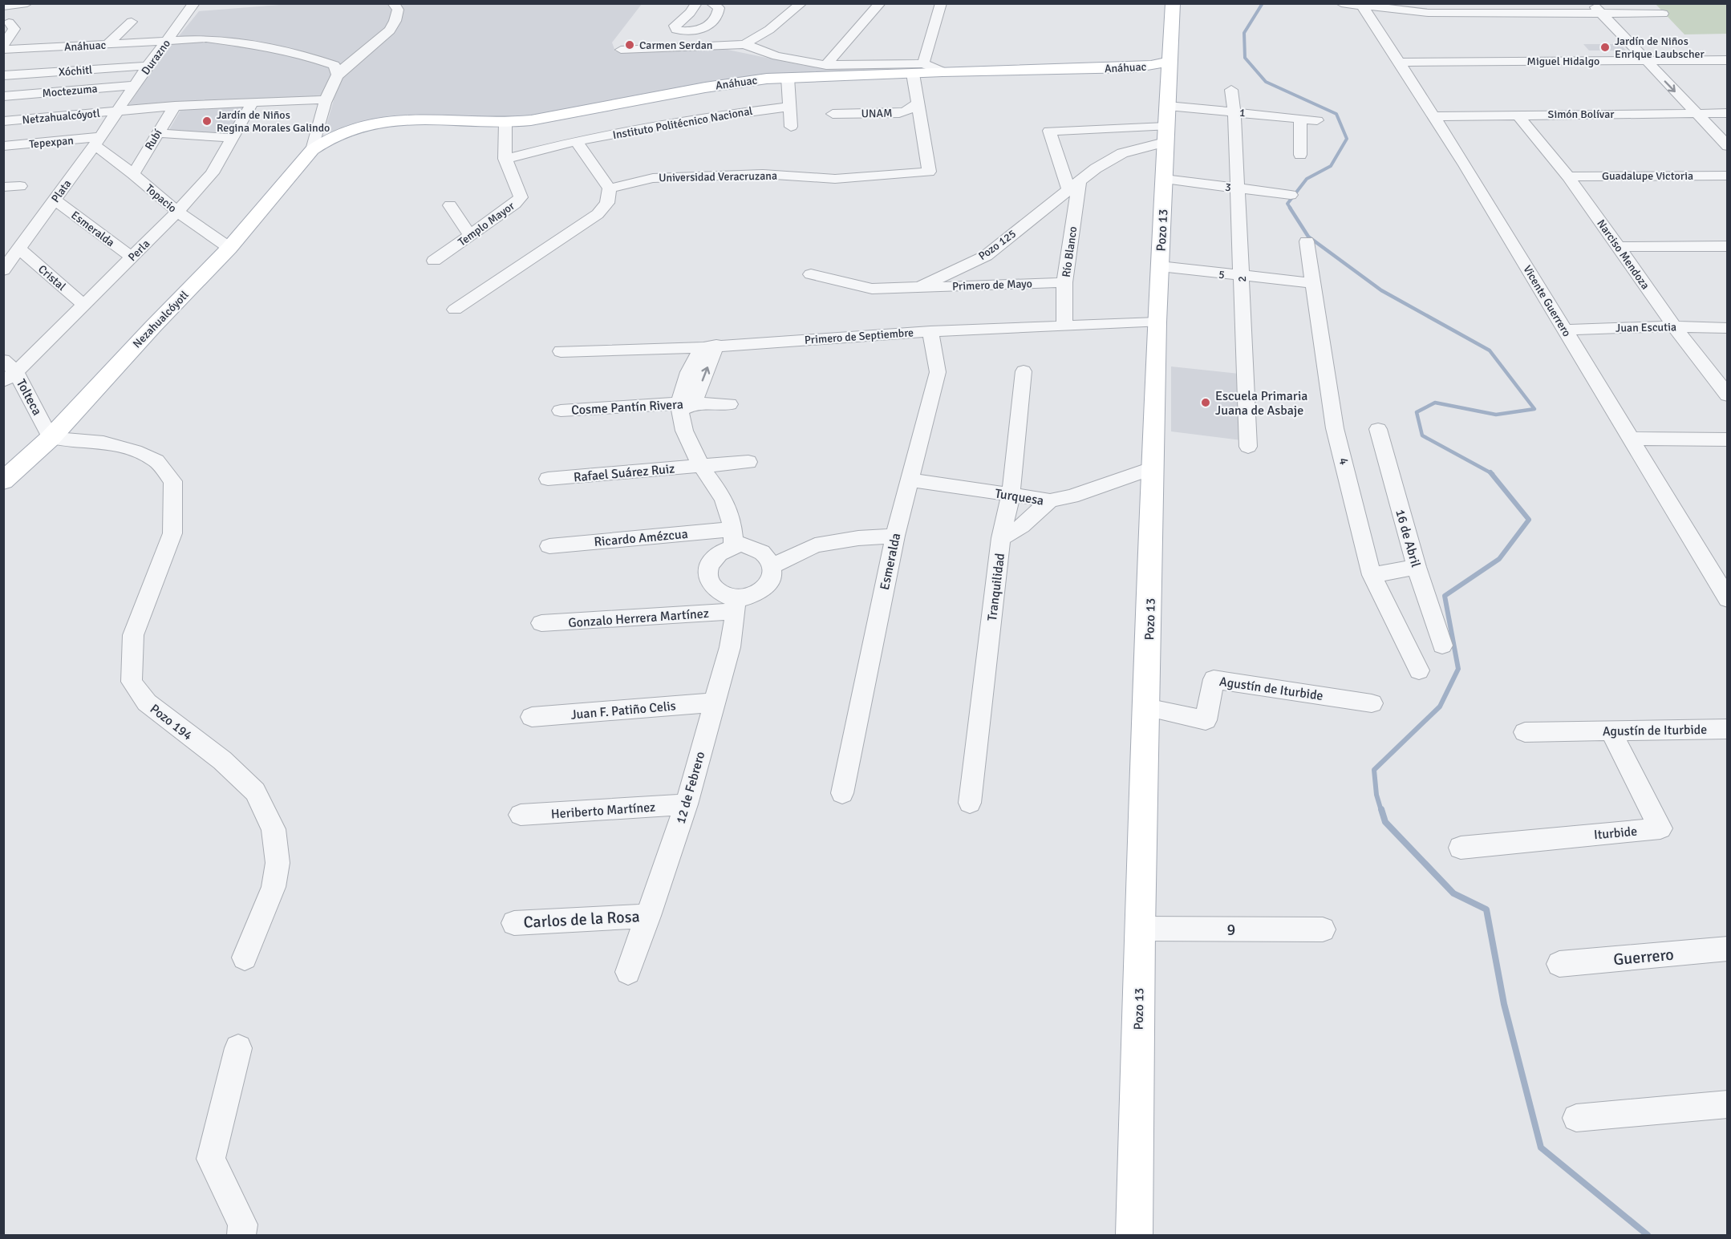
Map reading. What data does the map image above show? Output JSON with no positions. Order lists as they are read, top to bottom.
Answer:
{
  "streets": {
    "main road": ["Anáhuac", "Pozo 13", "Nezahualcóyotl"],
    "street": [
      "Durazno",
      "Miguel Hidalgo",
      "Xóchitl",
      "Moctezuma",
      "1",
      "UNAM",
      "Simón Bolívar",
      "Netzahualcóyotl",
      "Instituto Politécnico Nacional",
      "Rubí",
      "Tepexpan",
      "Guadalupe Victoria",
      "Universidad Veracruzana",
      "3",
      "Plata",
      "Topacio",
      "Templo Mayor",
      "Esmeralda",
      "Pozo 125",
      "Perla",
      "Río Blanco",
      "Narciso Mendoza",
      "5",
      "Cristal",
      "2",
      "Primero de Mayo",
      "Vicente Guerrero",
      "Juan Escutia",
      "Primero de Septiembre",
      "Tolteca",
      "Cosme Pantín Rivera",
      "4",
      "Rafael Suárez Ruiz",
      "Turquesa",
      "Ricardo Amézcua",
      "16 de Abril",
      "Tranquilidad",
      "Gonzalo Herrera Martínez",
      "Agustín de Iturbide",
      "Juan F. Patiño Celis",
      "Pozo 194",
      "12 de Febrero",
      "Heriberto Martínez",
      "Iturbide",
      "Carlos de la Rosa",
      "9",
      "Guerrero"
    ]
  },
  "crossings": [
    ["Anáhuac", "Durazno"],
    ["Anáhuac", "Universidad Veracruzana"],
    ["Anáhuac", "Templo Mayor"],
    ["Anáhuac", "Pozo 13"],
    ["Anáhuac", "Nezahualcóyotl"],
    ["Durazno", "Xóchitl"],
    ["Durazno", "Moctezuma"],
    ["Durazno", "Netzahualcóyotl"],
    ["Durazno", "Plata"],
    ["Miguel Hidalgo", "Vicente Guerrero"],
    ["1", "Pozo 13"],
    ["1", "Pozo 125"],
    ["1", "2"],
    ["UNAM", "Universidad Veracruzana"],
    ["Simón Bolívar", "Narciso Mendoza"],
    ["Simón Bolívar", "Vicente Guerrero"],
    ["Netzahualcóyotl", "Rubí"],
    ["Netzahualcóyotl", "Plata"],
    ["Netzahualcóyotl", "Perla"],
    ["Instituto Politécnico Nacional", "Templo Mayor"],
    ["Rubí", "Topacio"],
    ["Tepexpan", "Plata"],
    ["Tepexpan", "Topacio"],
    ["Guadalupe Victoria", "Narciso Mendoza"],
    ["3", "Pozo 13"],
    ["3", "2"],
    ["Plata", "Topacio"],
    ["Plata", "Esmeralda"],
    ["Plata", "Cristal"],
    ["Topacio", "Perla"],
    ["Topacio", "Nezahualcóyotl"],
    ["Esmeralda", "Perla"],
    ["Esmeralda", "Primero de Septiembre"],
    ["Esmeralda", "Turquesa"],
    ["Pozo 13", "Pozo 125"],
    ["Pozo 13", "5"],
    ["Pozo 13", "Primero de Septiembre"],
    ["Pozo 13", "Turquesa"],
    ["Pozo 13", "Agustín de Iturbide"],
    ["Pozo 13", "9"],
    ["Pozo 125", "Río Blanco"],
    ["Pozo 125", "Primero de Mayo"],
    ["Perla", "Cristal"],
    ["Perla", "Tolteca"],
    ["Río Blanco", "Primero de Mayo"],
    ["Río Blanco", "Primero de Septiembre"],
    ["Narciso Mendoza", "Juan Escutia"],
    ["5", "2"],
    ["5", "4"],
    ["Vicente Guerrero", "Juan Escutia"],
    ["Nezahualcóyotl", "Tolteca"],
    ["Nezahualcóyotl", "Pozo 194"],
    ["Tolteca", "Pozo 194"],
    ["Turquesa", "Tranquilidad"],
    ["Ricardo Amézcua", "Gonzalo Herrera Martínez"],
    ["Ricardo Amézcua", "12 de Febrero"],
    ["Gonzalo Herrera Martínez", "12 de Febrero"],
    ["Agustín de Iturbide", "Iturbide"],
    ["Juan F. Patiño Celis", "12 de Febrero"],
    ["12 de Febrero", "Heriberto Martínez"],
    ["12 de Febrero", "Carlos de la Rosa"]
  ],
  "places": [
    "Carmen Serdan",
    "Jardín de Niños Enrique Laubscher",
    "Jardín de Niños Regina Morales Galindo",
    "Escuela Primaria Juana de Asbaje"
  ]
}
